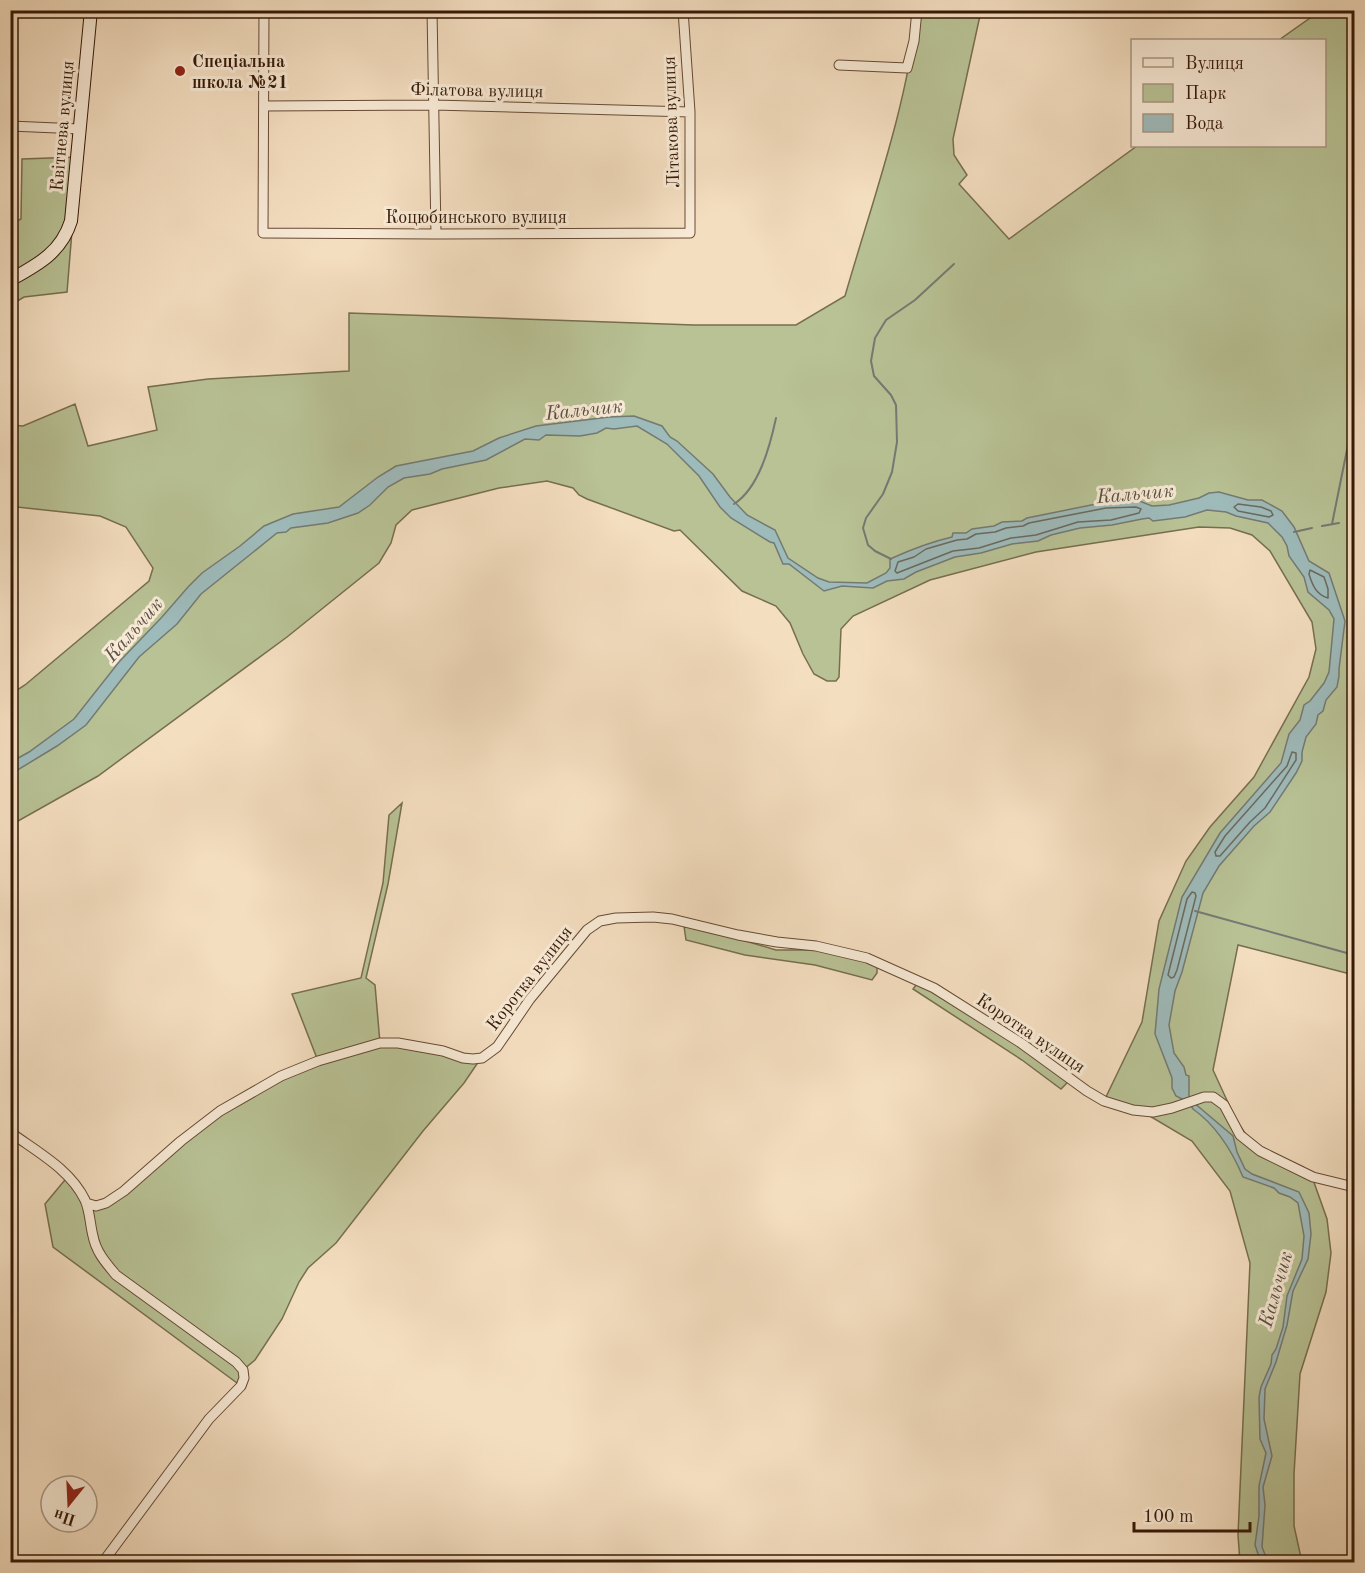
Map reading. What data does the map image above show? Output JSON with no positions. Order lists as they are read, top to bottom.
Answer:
{
  "streets": {
    "main road": ["Квітнева вулиця"],
    "street": [
      "Філатова вулиця",
      "Літакова вулиця",
      "Коцюбинського вулиця",
      "Коротка вулиця"
    ]
  },
  "crossings": [
    ["Філатова вулиця", "Літакова вулиця"],
    ["Філатова вулиця", "Коцюбинського вулиця"],
    ["Літакова вулиця", "Коцюбинського вулиця"]
  ],
  "water": ["Кальчик"],
  "places": ["Спеціальна школа №21"],
  "legend": ["Вулиця", "Парк", "Вода"],
  "scale_bar": "100 m",
  "north": "bottom"
}
